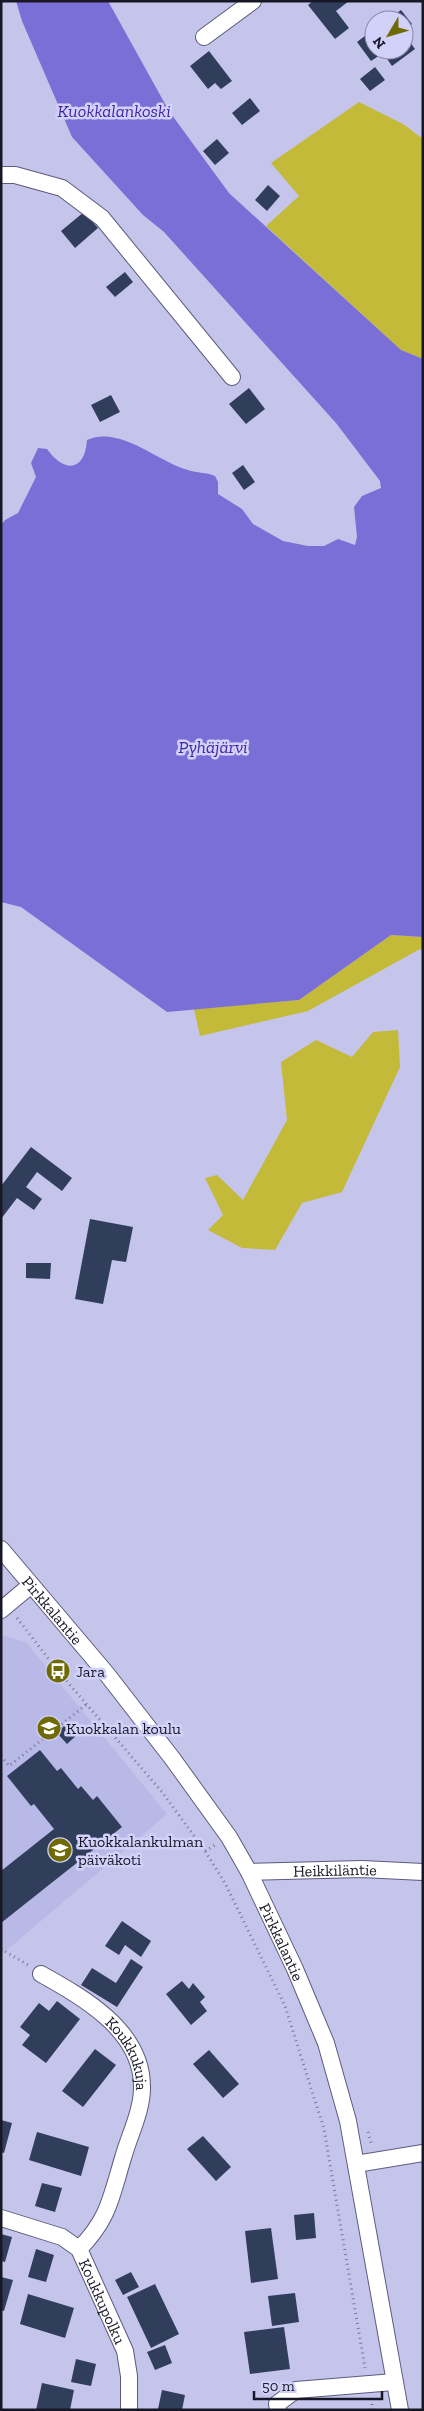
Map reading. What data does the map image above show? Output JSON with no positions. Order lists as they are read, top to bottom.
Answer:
{
  "streets": {
    "street": [
      "Pirkkalantie",
      "Heikkiläntie",
      "Koukkukuja",
      "Koukkupolku"
    ]
  },
  "crossings": [
    ["Pirkkalantie", "Heikkiläntie"],
    ["Koukkukuja", "Koukkupolku"]
  ],
  "water": ["Kuokkalankoski", "Pyhäjärvi"],
  "places": {
    "bus stop": ["Jara"],
    "school or university": ["Kuokkalan koulu", "Kuokkalankulman päiväkoti"]
  },
  "scale_bar": "50 m",
  "north": "bottom left"
}
